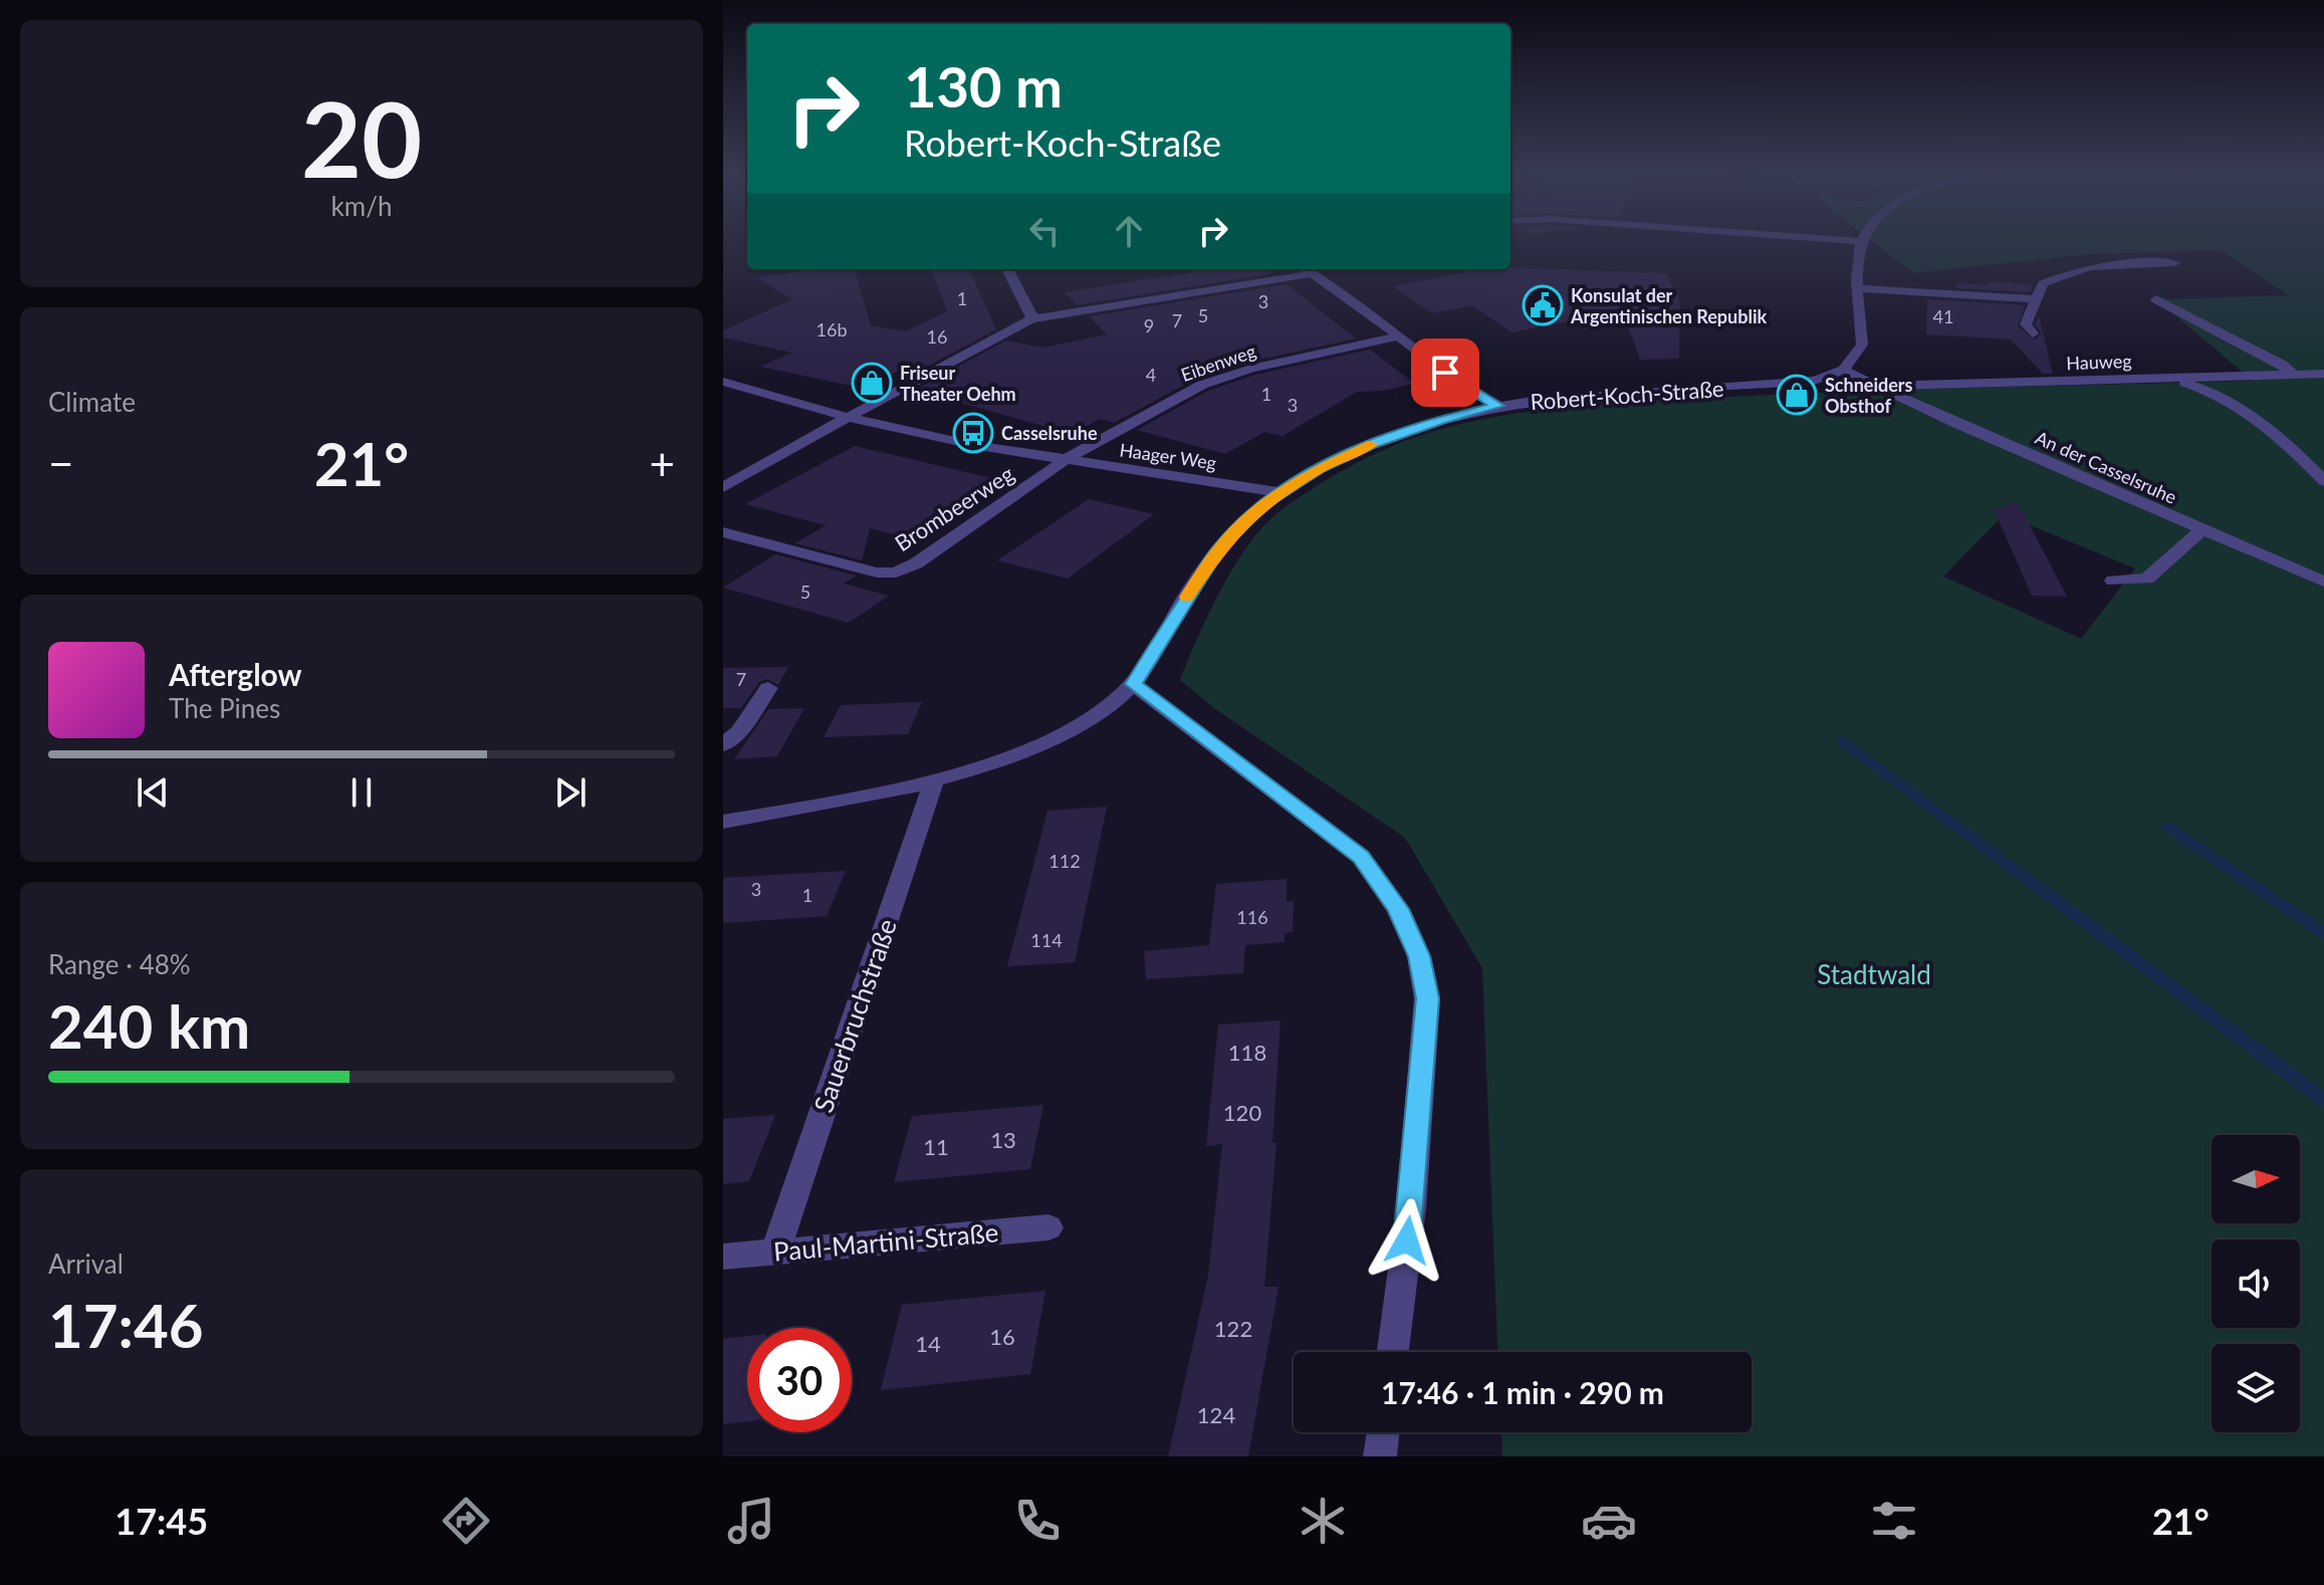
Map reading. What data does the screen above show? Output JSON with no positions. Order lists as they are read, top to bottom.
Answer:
{
  "streets": {
    "street": [
      "Hauweg",
      "Eibenweg",
      "Robert-Koch-Straße",
      "Haager Weg",
      "An der Casselsruhe",
      "Brombeerweg",
      "Sauerbruchstraße",
      "Paul-Martini-Straße"
    ]
  },
  "crossings": [
    ["Hauweg", "An der Casselsruhe"],
    ["Eibenweg", "Haager Weg"],
    ["Eibenweg", "Brombeerweg"],
    ["Robert-Koch-Straße", "Haager Weg"],
    ["Robert-Koch-Straße", "Sauerbruchstraße"],
    ["Haager Weg", "Brombeerweg"],
    ["Sauerbruchstraße", "Paul-Martini-Straße"]
  ],
  "parks": ["Stadtwald"],
  "places": {
    "public building": ["Konsulat der Argentinischen Republik"],
    "shop": ["Friseur Theater Oehm", "Schneiders Obsthof"],
    "bus stop": ["Casselsruhe"]
  },
  "house_numbers": [
    "1",
    "3",
    "5",
    "41",
    "7",
    "9",
    "16b",
    "16",
    "4",
    "1",
    "3",
    "5",
    "7",
    "112",
    "3",
    "1",
    "116",
    "114",
    "118",
    "120",
    "13",
    "11",
    "122",
    "16",
    "14",
    "124"
  ],
  "north": "right",
  "page": {
    "tile": [
      ["20", "km/h"],
      "Climate",
      ["Range · 48%", "240 km"],
      ["Arrival", "17:46"]
    ],
    "turn": ["130 m", "Robert-Koch-Straße"],
    "heat": ["−", "21°", "+"],
    "song": ["Afterglow", "The Pines"],
    "limit": "30",
    "trip": "17:46 · 1 min · 290 m",
    "tabs": ["17:45", "21°"]
  }
}
